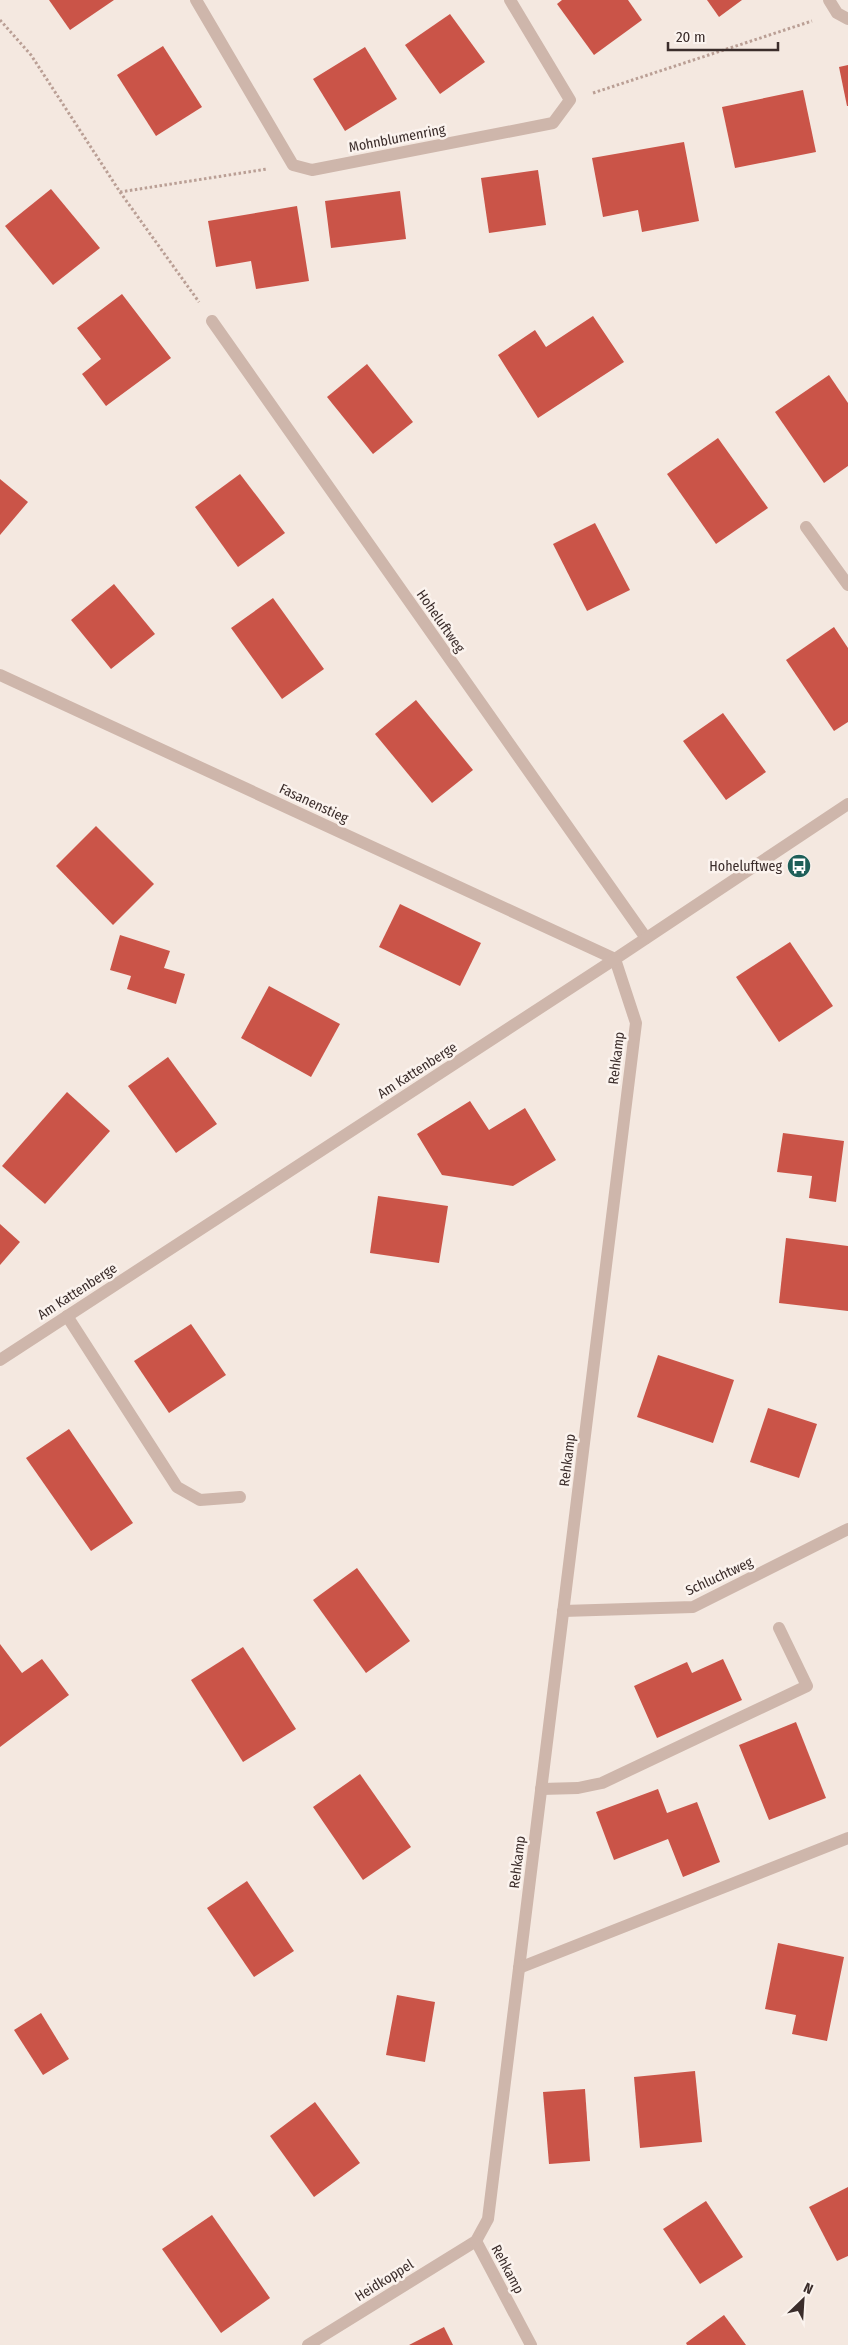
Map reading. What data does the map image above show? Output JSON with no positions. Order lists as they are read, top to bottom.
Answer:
{
  "streets": {
    "street": [
      "Mohnblumenring",
      "Hoheluftweg",
      "Fasanenstieg",
      "Rehkamp",
      "Am Kattenberge",
      "Schluchtweg",
      "Heidkoppel"
    ]
  },
  "crossings": [
    ["Hoheluftweg", "Am Kattenberge"],
    ["Fasanenstieg", "Rehkamp"],
    ["Fasanenstieg", "Am Kattenberge"],
    ["Rehkamp", "Am Kattenberge"],
    ["Rehkamp", "Schluchtweg"],
    ["Rehkamp", "Heidkoppel"]
  ],
  "places": {
    "bus stop": ["Hoheluftweg"]
  },
  "scale_bar": "20 m",
  "north": "top right"
}
